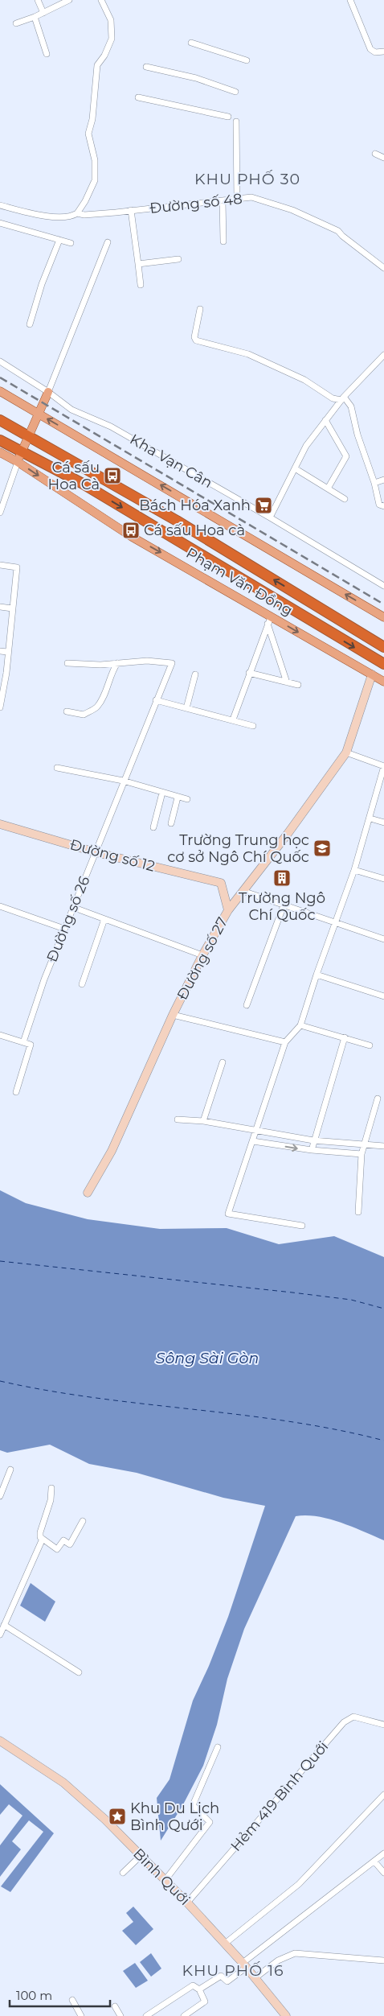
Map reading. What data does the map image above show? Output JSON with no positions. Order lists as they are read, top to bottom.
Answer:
{
  "streets": {
    "highway": ["Phạm Văn Đồng"],
    "street": [
      "Đường số 48",
      "Kha Vạn Cân",
      "Đường số 12",
      "Đường số 26",
      "Đường số 27",
      "Hẻm 419 Bình Quới",
      "Bình Quới"
    ]
  },
  "crossings": [
    ["Phạm Văn Đồng", "Đường số 27"],
    ["Đường số 12", "Đường số 26"],
    ["Đường số 12", "Đường số 27"],
    ["Hẻm 419 Bình Quới", "Bình Quới"]
  ],
  "districts": ["KHU PHỐ 30", "KHU PHỐ 16"],
  "water": ["Sông Sài Gòn"],
  "places": {
    "bus stop": ["Cá sấu Hoa Cà", "Cá sấu Hoa cà"],
    "supermarket": ["Bách Hóa Xanh"],
    "school or university": ["Trường Trung học cơ sở Ngô Chí Quốc"],
    "building": ["Trường Ngô Chí Quốc"],
    "place": ["Khu Du Lịch Bình Qưới"]
  },
  "scale_bar": "100 m"
}
